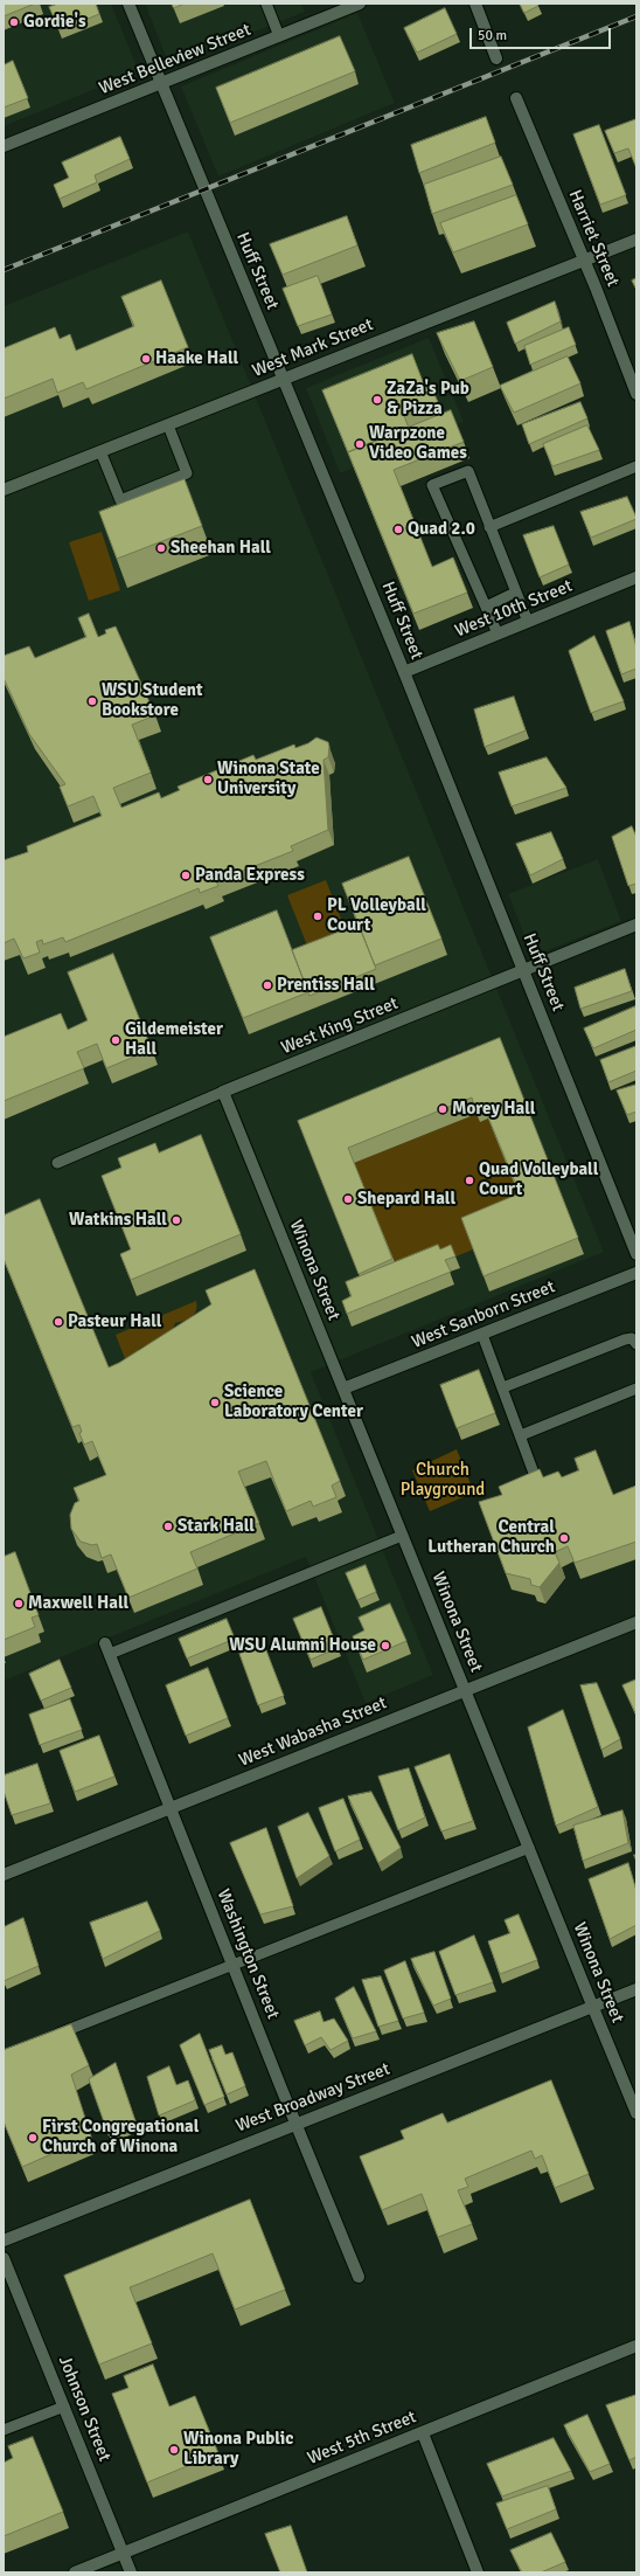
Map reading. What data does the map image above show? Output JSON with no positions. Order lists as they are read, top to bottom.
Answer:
{
  "streets": {
    "street": [
      "West Belleview Street",
      "Harriet Street",
      "Huff Street",
      "West Mark Street",
      "West 10th Street",
      "West King Street",
      "Winona Street",
      "West Sanborn Street",
      "West Wabasha Street",
      "Washington Street",
      "West Broadway Street",
      "Johnson Street",
      "West 5th Street"
    ]
  },
  "crossings": [
    ["West Belleview Street", "Huff Street"],
    ["Harriet Street", "West Mark Street"],
    ["Huff Street", "West Mark Street"],
    ["Huff Street", "West 10th Street"],
    ["Huff Street", "West King Street"],
    ["West King Street", "Winona Street"],
    ["Winona Street", "West Sanborn Street"],
    ["Winona Street", "West Wabasha Street"],
    ["Winona Street", "West Broadway Street"],
    ["West Wabasha Street", "Washington Street"],
    ["Washington Street", "West Broadway Street"],
    ["Johnson Street", "West 5th Street"]
  ],
  "parks": ["Church Playground"],
  "places": [
    "Gordie's",
    "Haake Hall",
    "ZaZa's Pub & Pizza",
    "Warpzone Video Games",
    "Quad 2.0",
    "Sheehan Hall",
    "WSU Student Bookstore",
    "Winona State University",
    "Panda Express",
    "PL Volleyball Court",
    "Prentiss Hall",
    "Gildemeister Hall",
    "Morey Hall",
    "Quad Volleyball Court",
    "Shepard Hall",
    "Watkins Hall",
    "Pasteur Hall",
    "Science Laboratory Center",
    "Stark Hall",
    "Central Lutheran Church",
    "Maxwell Hall",
    "WSU Alumni House",
    "First Congregational Church of Winona",
    "Winona Public Library"
  ],
  "scale_bar": "50 m"
}
